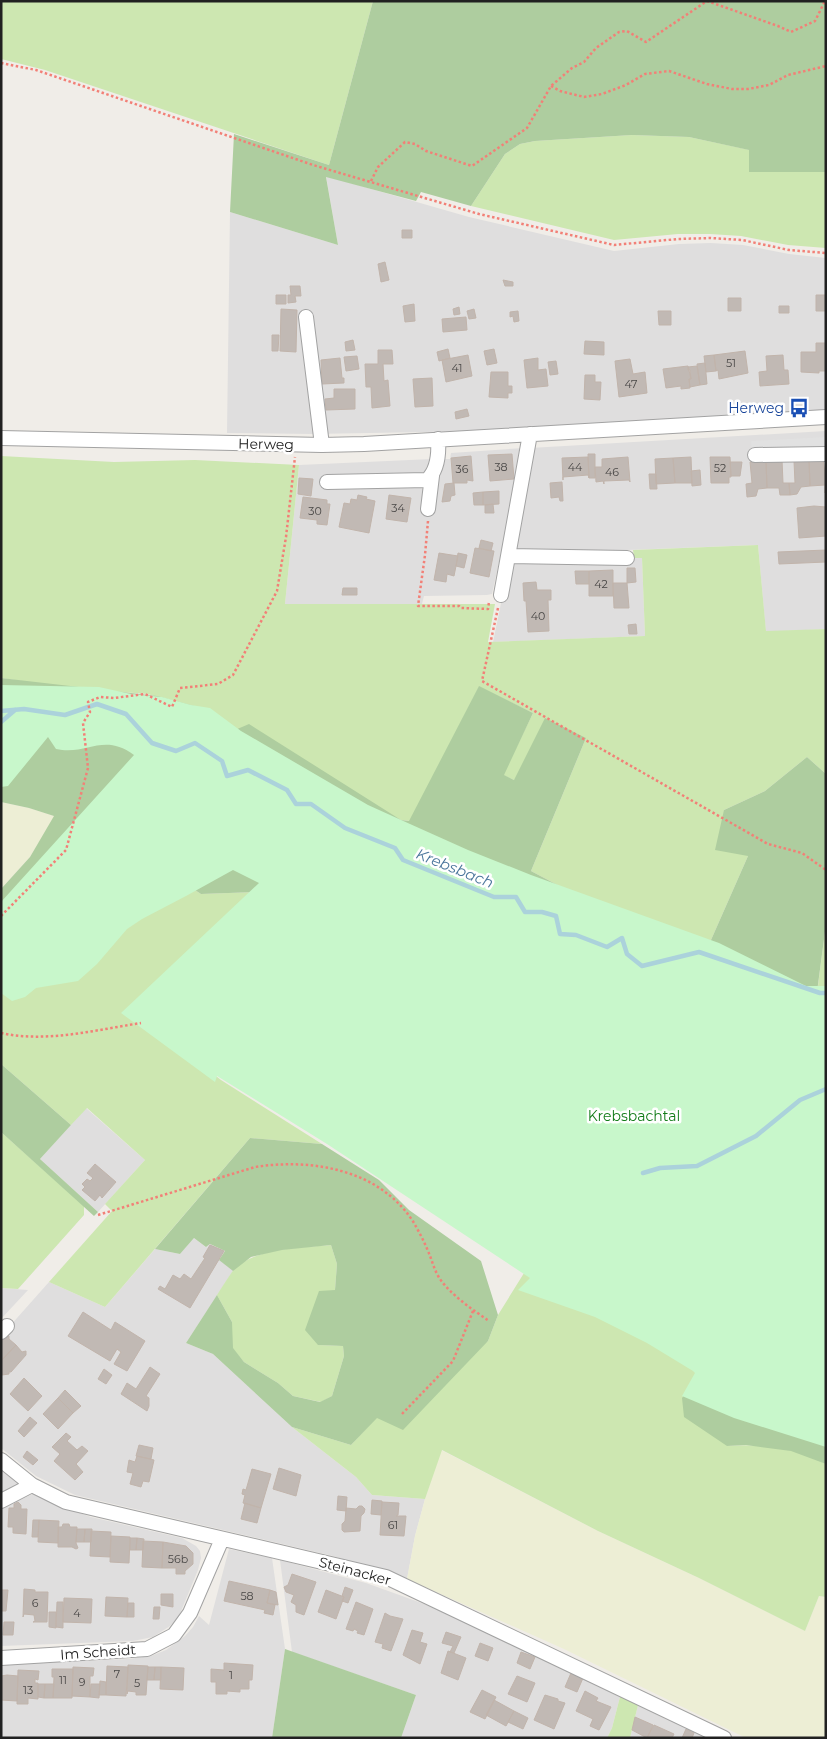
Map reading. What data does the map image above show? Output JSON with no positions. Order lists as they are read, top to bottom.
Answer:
{
  "streets": {
    "street": ["Herweg", "Steinacker", "Im Scheidt"]
  },
  "crossings": [
    ["Steinacker", "Im Scheidt"]
  ],
  "water": ["Krebsbach"],
  "parks": ["Krebsbachtal"],
  "places": {
    "bus stop": ["Herweg"]
  },
  "house_numbers": [
    "51",
    "41",
    "47",
    "38",
    "44",
    "52",
    "36",
    "46",
    "34",
    "30",
    "42",
    "40",
    "61",
    "56b",
    "58",
    "6",
    "4",
    "7",
    "1",
    "11",
    "9",
    "5",
    "13"
  ]
}
